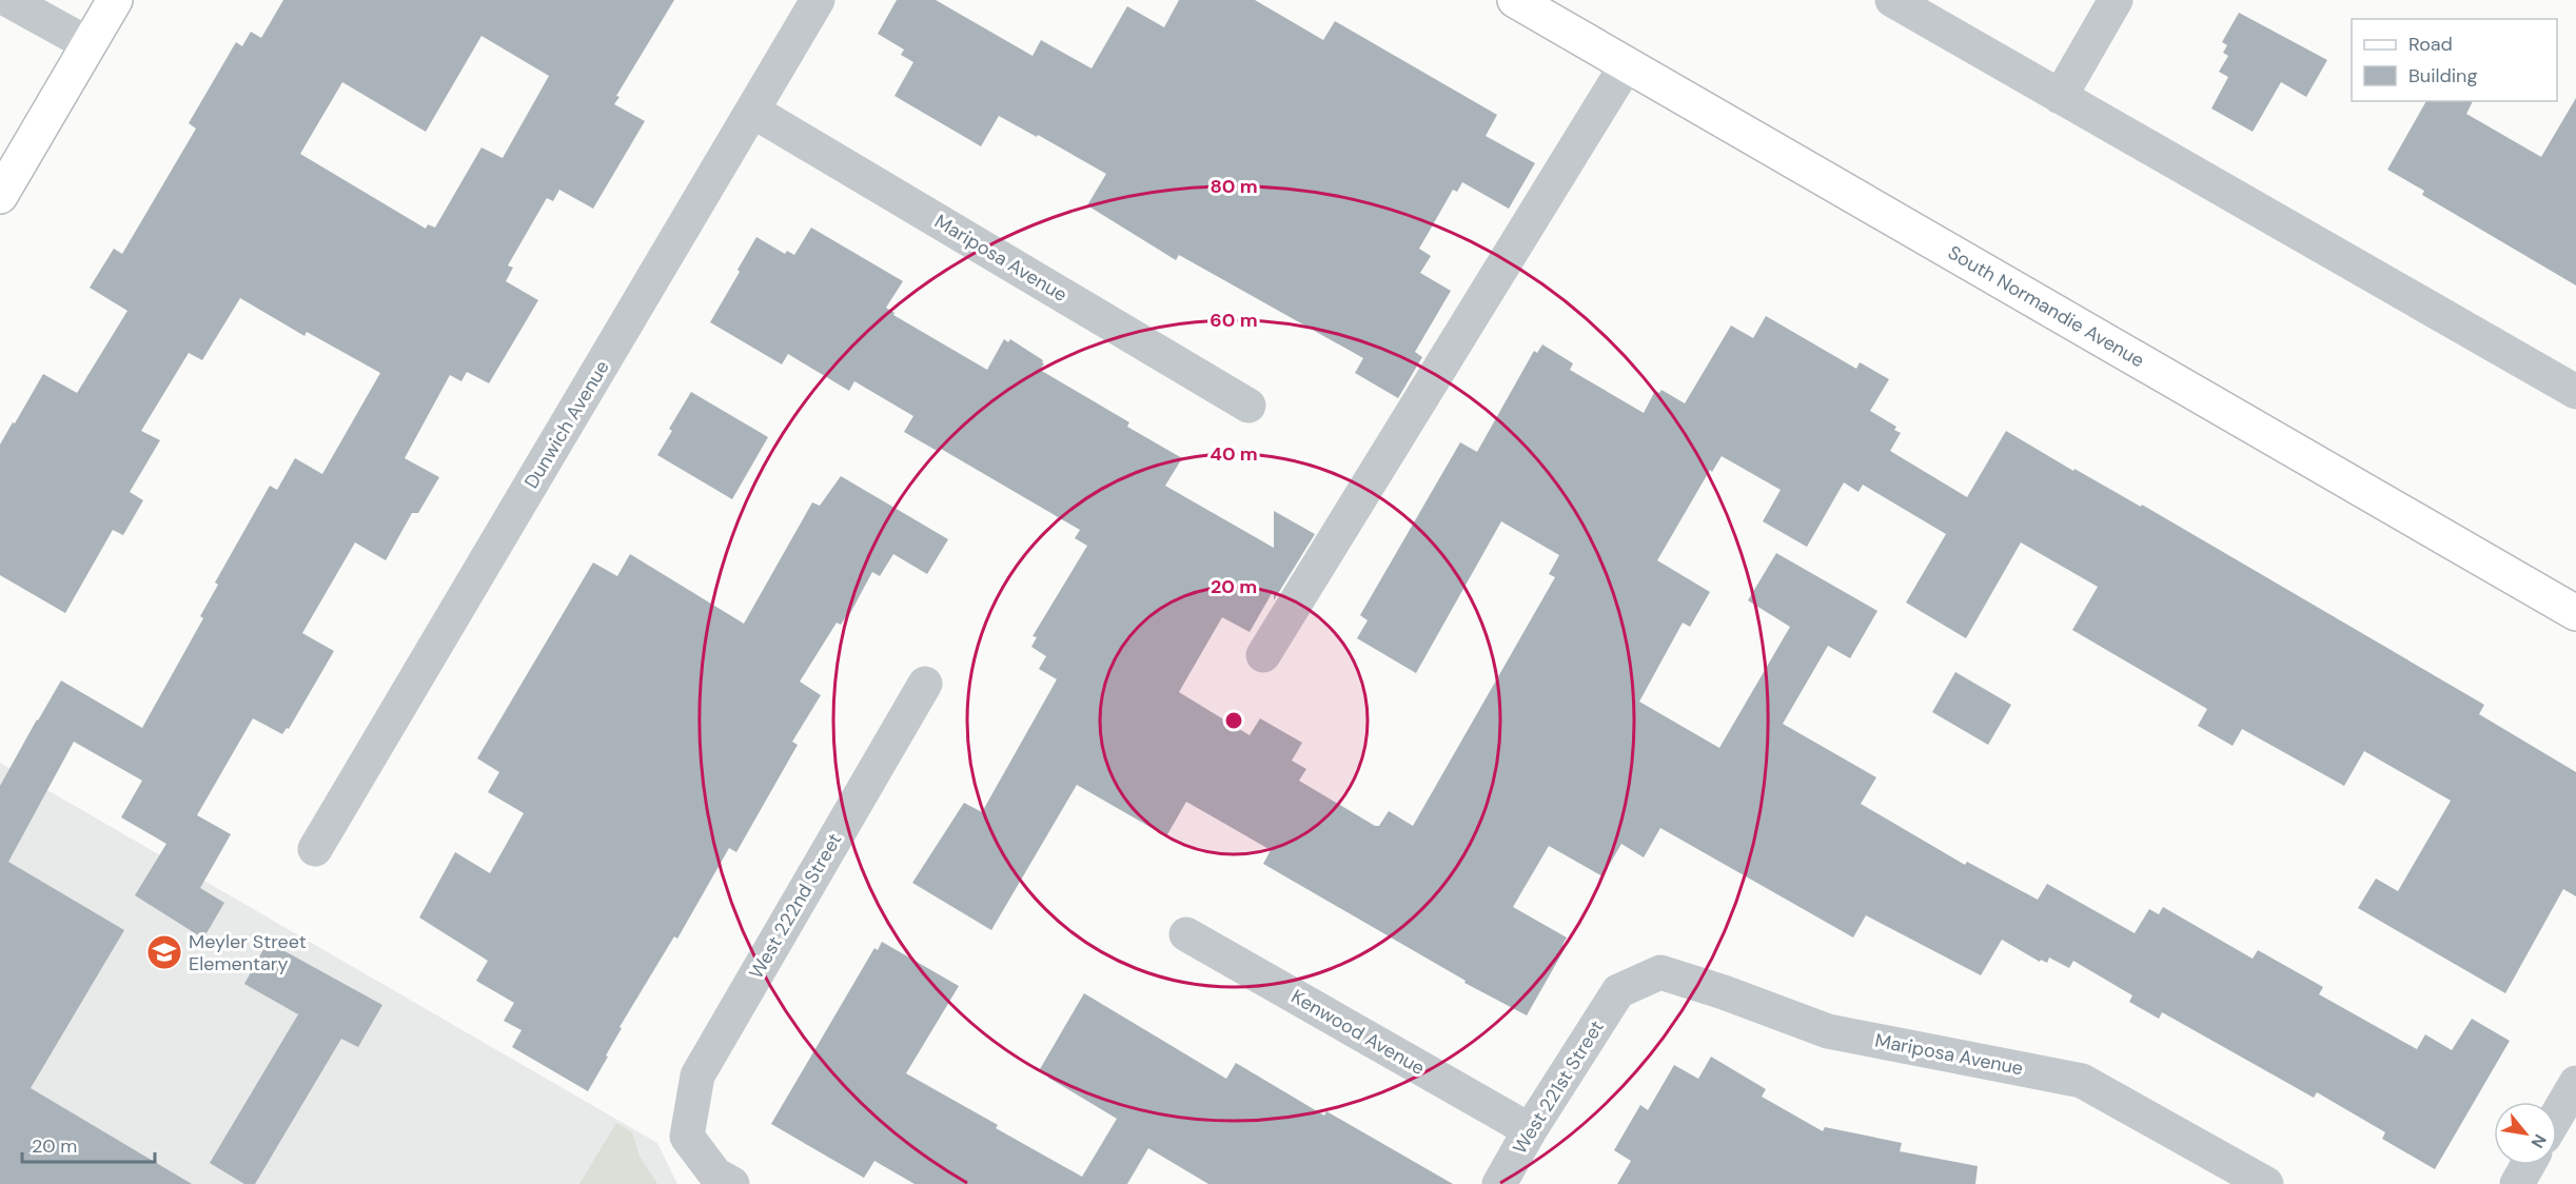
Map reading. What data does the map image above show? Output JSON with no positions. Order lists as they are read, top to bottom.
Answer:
{
  "streets": {
    "main road": ["South Normandie Avenue"],
    "street": [
      "Mariposa Avenue",
      "Dunwich Avenue",
      "West 222nd Street",
      "Kenwood Avenue",
      "West 221st Street"
    ]
  },
  "crossings": [
    ["Mariposa Avenue", "Dunwich Avenue"],
    ["Mariposa Avenue", "West 221st Street"],
    ["Kenwood Avenue", "West 221st Street"]
  ],
  "places": {
    "school or university": ["Meyler Street Elementary"]
  },
  "legend": ["Road", "Building"],
  "scale_bar": "20 m",
  "north": "bottom right",
  "rings": [
    "80 m",
    "60 m",
    "40 m",
    "20 m"
  ]
}
